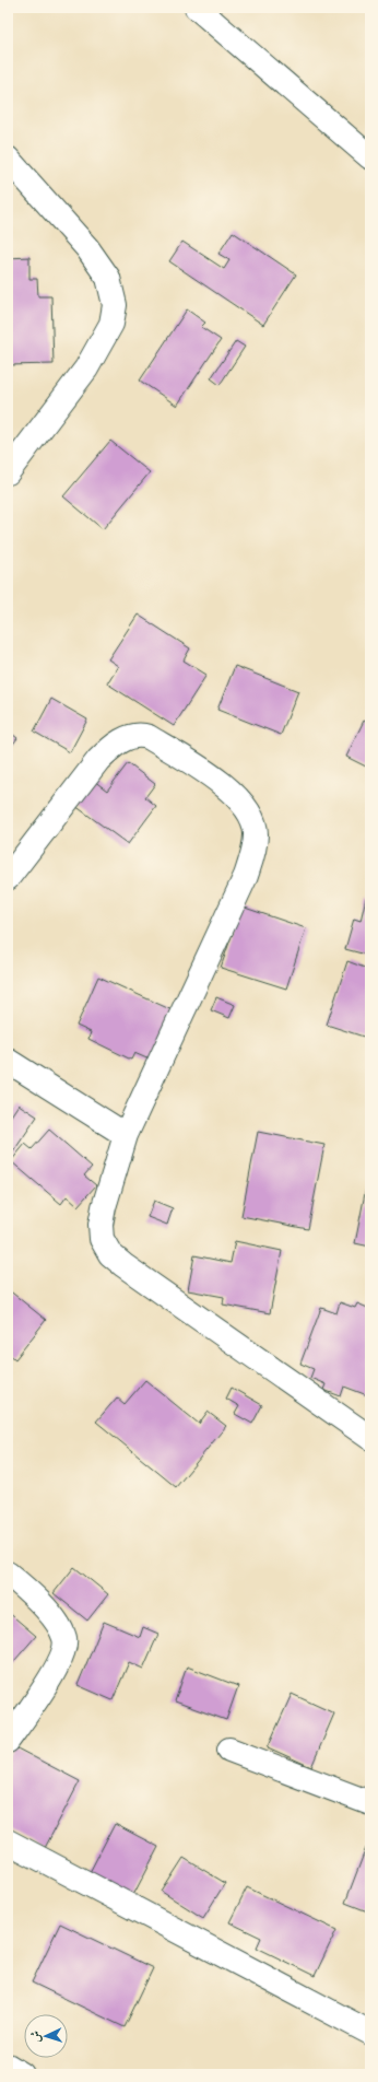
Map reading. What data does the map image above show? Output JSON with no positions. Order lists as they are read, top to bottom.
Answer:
{
  "north": "left"
}
